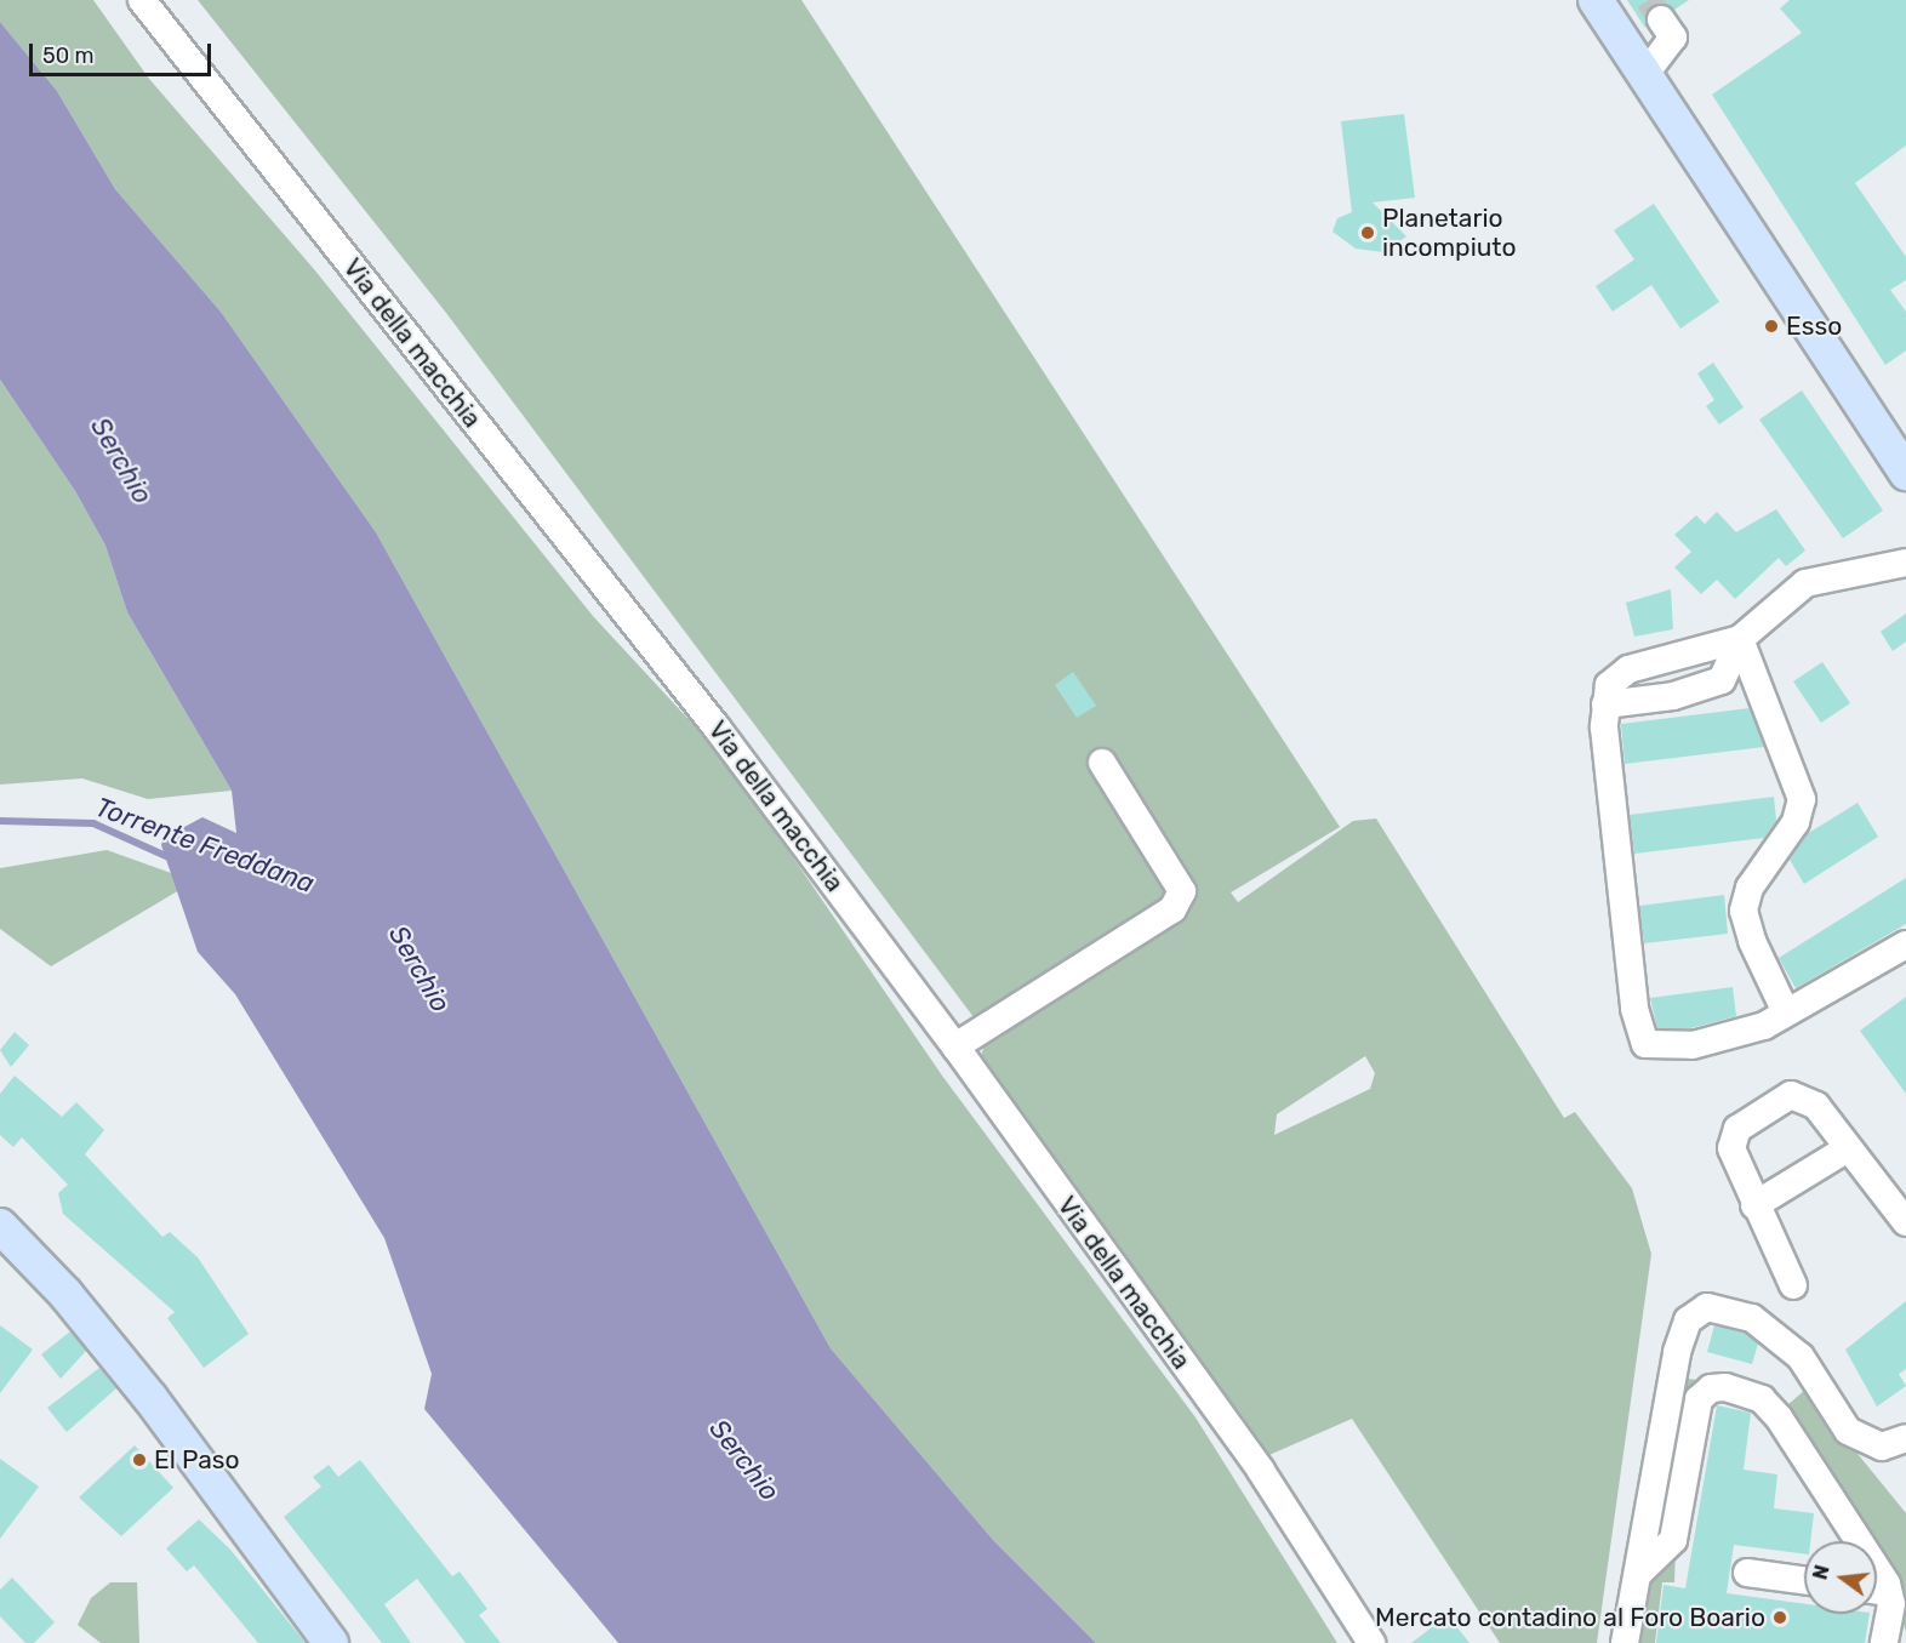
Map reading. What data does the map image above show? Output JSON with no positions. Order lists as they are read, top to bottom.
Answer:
{
  "streets": {
    "street": ["Via della macchia"]
  },
  "water": ["Serchio", "Torrente Freddana"],
  "places": [
    "Planetario incompiuto",
    "Esso",
    "El Paso",
    "Mercato contadino al Foro Boario"
  ],
  "scale_bar": "50 m",
  "north": "left"
}
